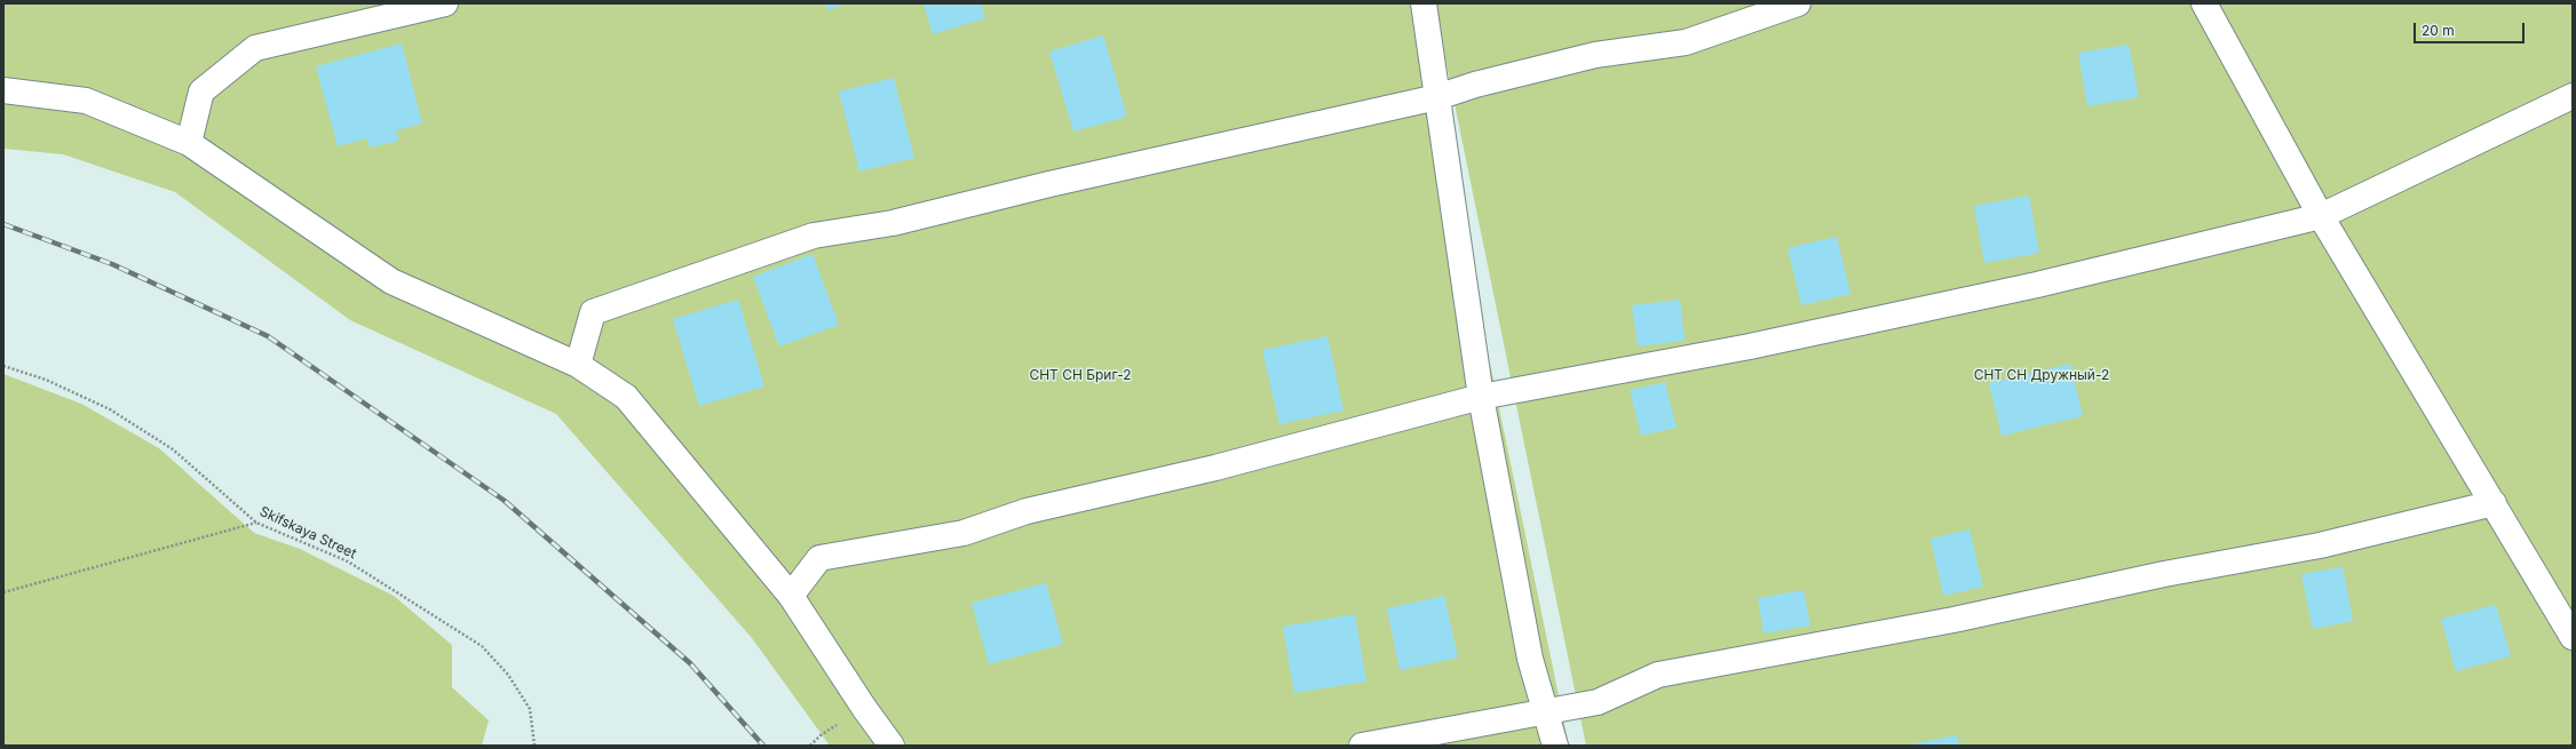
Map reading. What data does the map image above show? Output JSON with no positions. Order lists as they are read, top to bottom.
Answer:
{
  "streets": {
    "path": ["Skifskaya Street"]
  },
  "parks": ["СНТ СН Бриг-2", "СНТ СН Дружный-2"],
  "scale_bar": "20 m"
}
